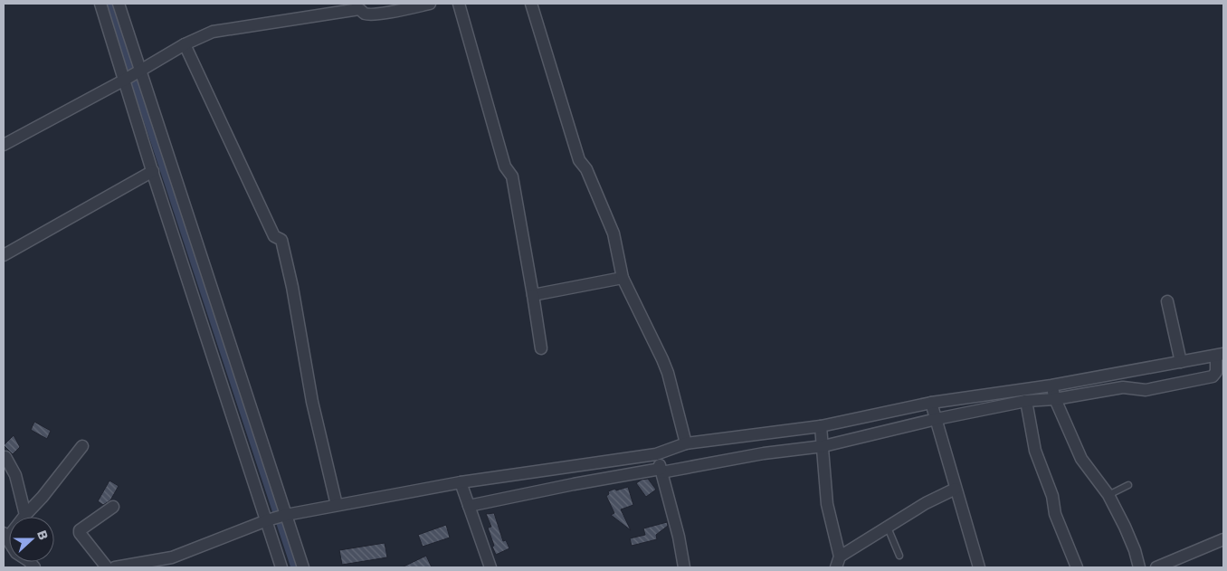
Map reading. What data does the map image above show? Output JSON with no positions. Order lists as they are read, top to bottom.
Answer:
{
  "north": "right"
}
